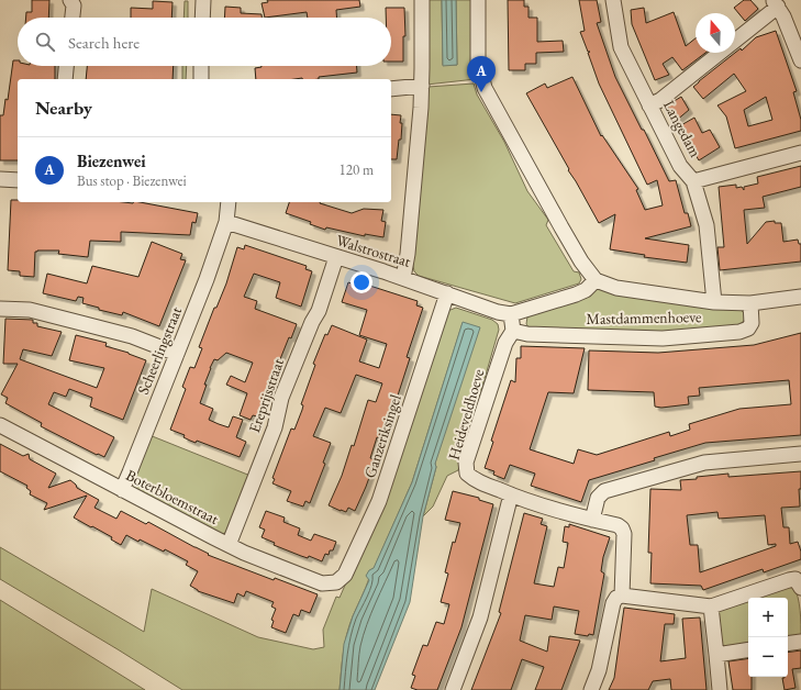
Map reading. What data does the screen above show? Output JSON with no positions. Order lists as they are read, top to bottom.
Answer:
{
  "streets": {
    "street": [
      "Langedam",
      "Walstrostraat",
      "Mastdammenhoeve",
      "Scheerlingstraat",
      "Ereprijsstraat",
      "Heideveldhoeve",
      "Ganzeriksingel",
      "Boterbloemstraat"
    ]
  },
  "crossings": [
    ["Langedam", "Mastdammenhoeve"],
    ["Walstrostraat", "Mastdammenhoeve"],
    ["Walstrostraat", "Scheerlingstraat"],
    ["Walstrostraat", "Ereprijsstraat"],
    ["Walstrostraat", "Ganzeriksingel"],
    ["Mastdammenhoeve", "Heideveldhoeve"],
    ["Scheerlingstraat", "Boterbloemstraat"],
    ["Ereprijsstraat", "Boterbloemstraat"],
    ["Ganzeriksingel", "Boterbloemstraat"]
  ],
  "north": "top",
  "page": {
    "search": "Search here",
    "pins": "A",
    "heading": "Nearby",
    "list": [
      {
        "mark": "A",
        "name": "Biezenwei",
        "note": "Bus stop · Biezenwei",
        "value": "120 m"
      }
    ],
    "map_buttons": ["+", "−"]
  }
}
